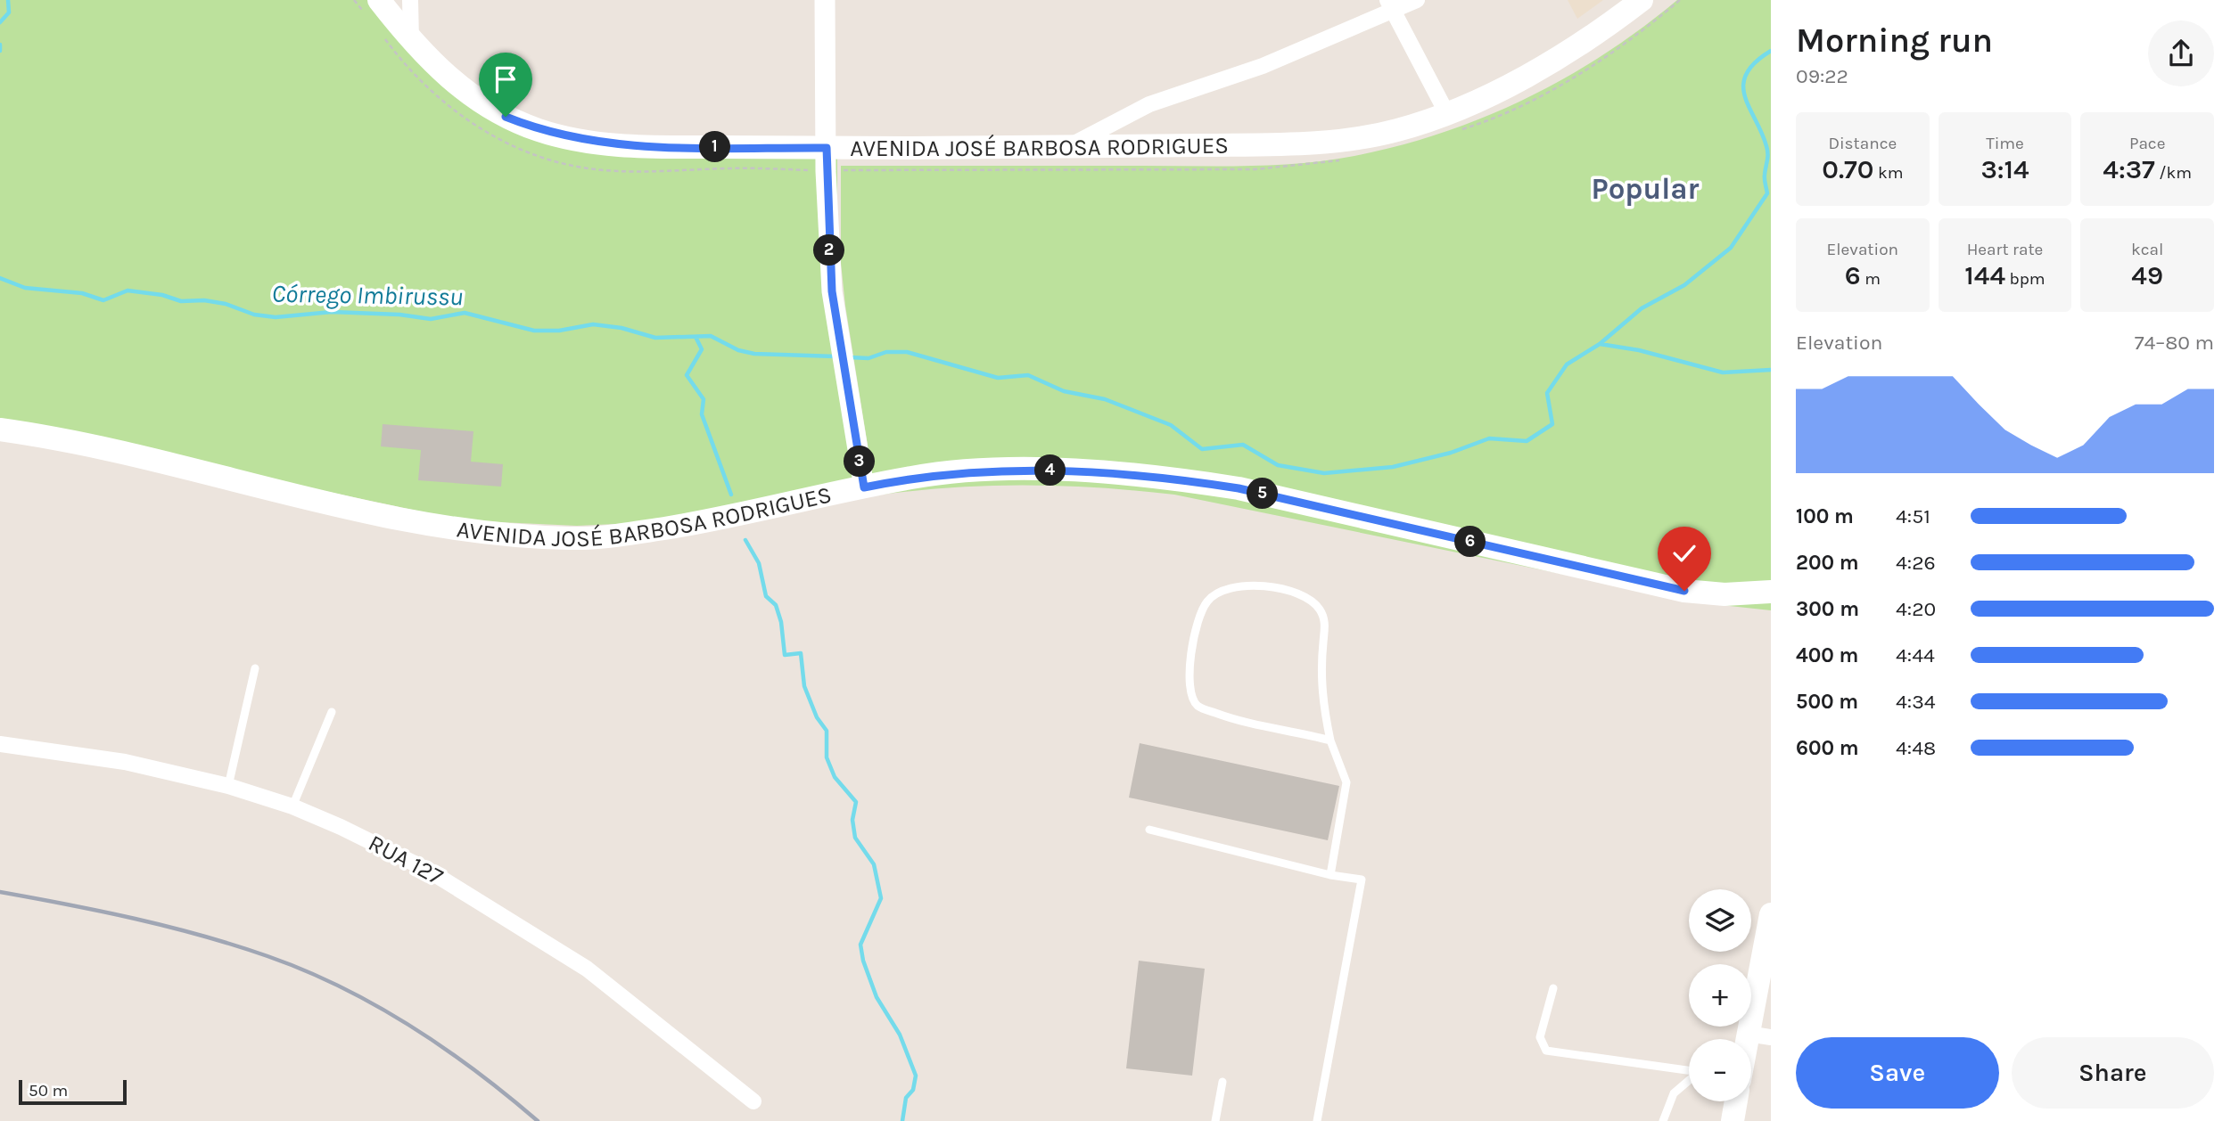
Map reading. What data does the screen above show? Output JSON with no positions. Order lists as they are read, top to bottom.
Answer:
{
  "streets": {
    "main road": ["AVENIDA JOSÉ BARBOSA RODRIGUES"],
    "street": ["RUA 127"]
  },
  "districts": ["Popular"],
  "water": ["Córrego Imbirussu"],
  "scale_bar": "50 m",
  "page": {
    "heading": ["Morning run", "09:22"],
    "stats": [
      ["Distance", "0.70 km"],
      ["Time", "3:14"],
      ["Pace", "4:37 /km"],
      ["Elevation", "6 m"],
      ["Heart rate", "144 bpm"],
      ["kcal", "49"]
    ],
    "pins": [
      "1",
      "2",
      "3",
      "4",
      "5",
      "6"
    ],
    "chart": ["Elevation", "74–80 m"],
    "list": [
      {
        "name": "100 m",
        "note": "4:51"
      },
      {
        "name": "200 m",
        "note": "4:26"
      },
      {
        "name": "300 m",
        "note": "4:20"
      },
      {
        "name": "400 m",
        "note": "4:44"
      },
      {
        "name": "500 m",
        "note": "4:34"
      },
      {
        "name": "600 m",
        "note": "4:48"
      }
    ],
    "map_buttons": ["+", "−"],
    "buttons": ["Save", "Share"],
    "scale": "50 m"
  }
}
